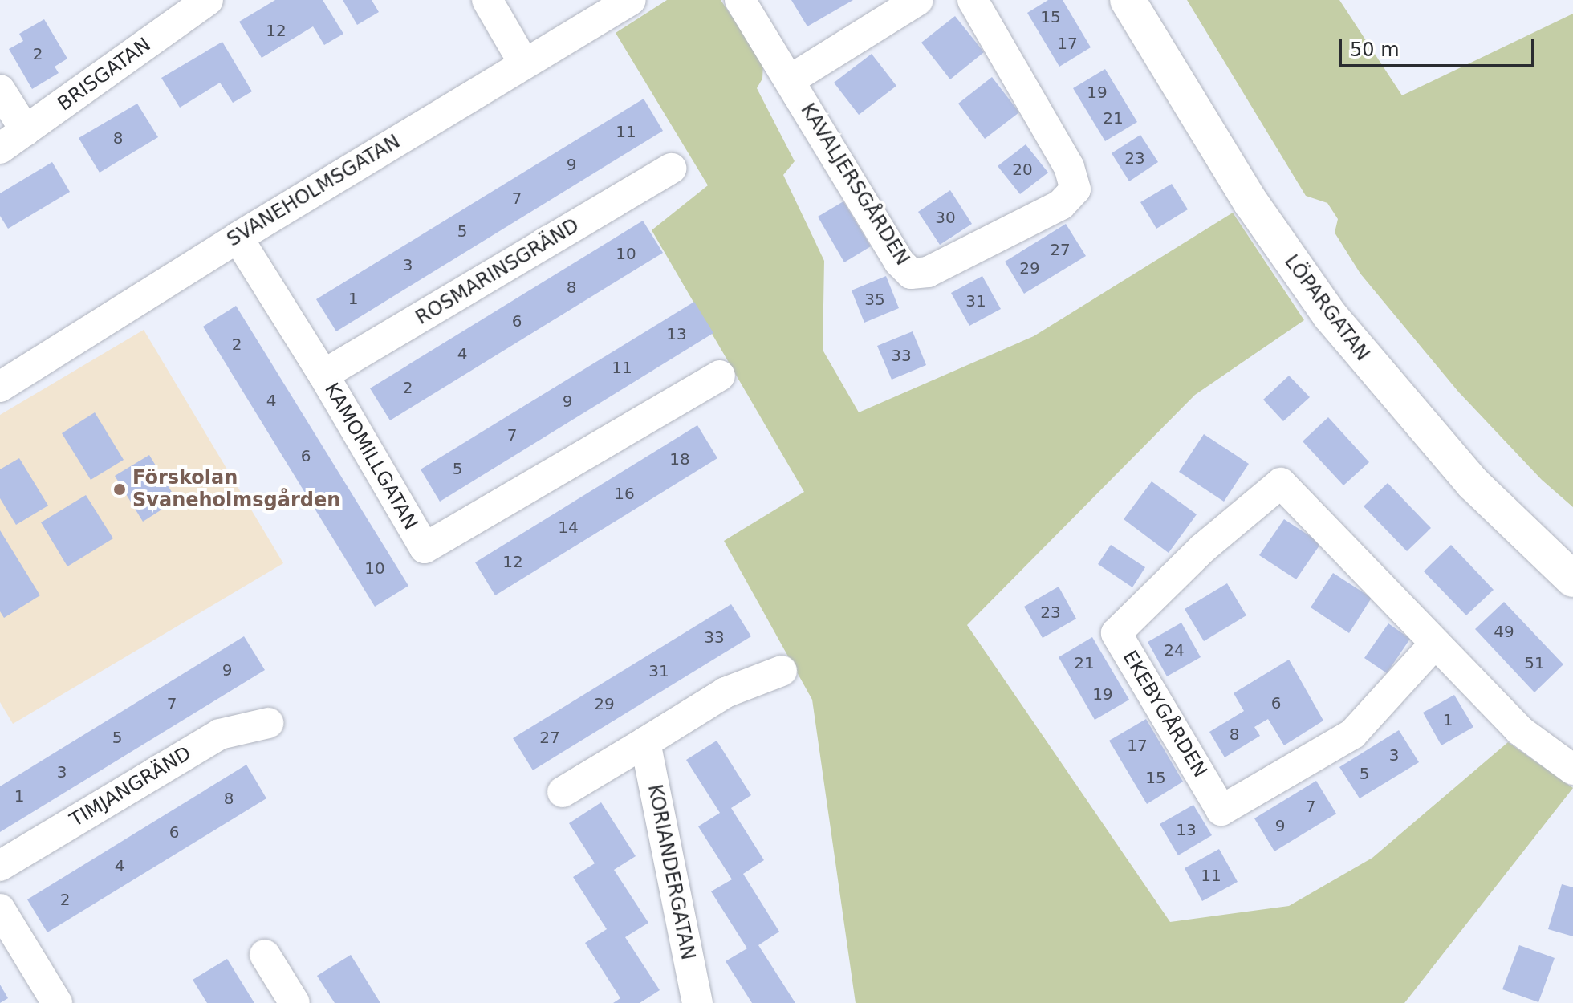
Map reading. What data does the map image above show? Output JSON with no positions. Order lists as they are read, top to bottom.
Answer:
{
  "streets": {
    "street": [
      "BRISGATAN",
      "KAVALJERSGÅRDEN",
      "SVANEHOLMSGATAN",
      "ROSMARINSGRÄND",
      "LÖPARGATAN",
      "KAMOMILLGATAN",
      "EKEBYGÅRDEN",
      "TIMJANGRÄND",
      "KORIANDERGATAN"
    ]
  },
  "crossings": [
    ["SVANEHOLMSGATAN", "KAMOMILLGATAN"],
    ["ROSMARINSGRÄND", "KAMOMILLGATAN"]
  ],
  "places": ["Förskolan Svaneholmsgården"],
  "house_numbers": [
    "15",
    "12",
    "17",
    "2",
    "19",
    "21",
    "11",
    "8",
    "23",
    "9",
    "20",
    "7",
    "30",
    "5",
    "27",
    "10",
    "3",
    "29",
    "8",
    "1",
    "35",
    "31",
    "6",
    "13",
    "2",
    "4",
    "33",
    "11",
    "2",
    "4",
    "9",
    "7",
    "6",
    "18",
    "5",
    "16",
    "14",
    "12",
    "10",
    "23",
    "49",
    "33",
    "24",
    "21",
    "51",
    "9",
    "31",
    "19",
    "6",
    "7",
    "29",
    "1",
    "8",
    "5",
    "27",
    "17",
    "3",
    "3",
    "5",
    "15",
    "1",
    "8",
    "7",
    "9",
    "13",
    "6",
    "4",
    "11",
    "2"
  ],
  "scale_bar": "50 m"
}
